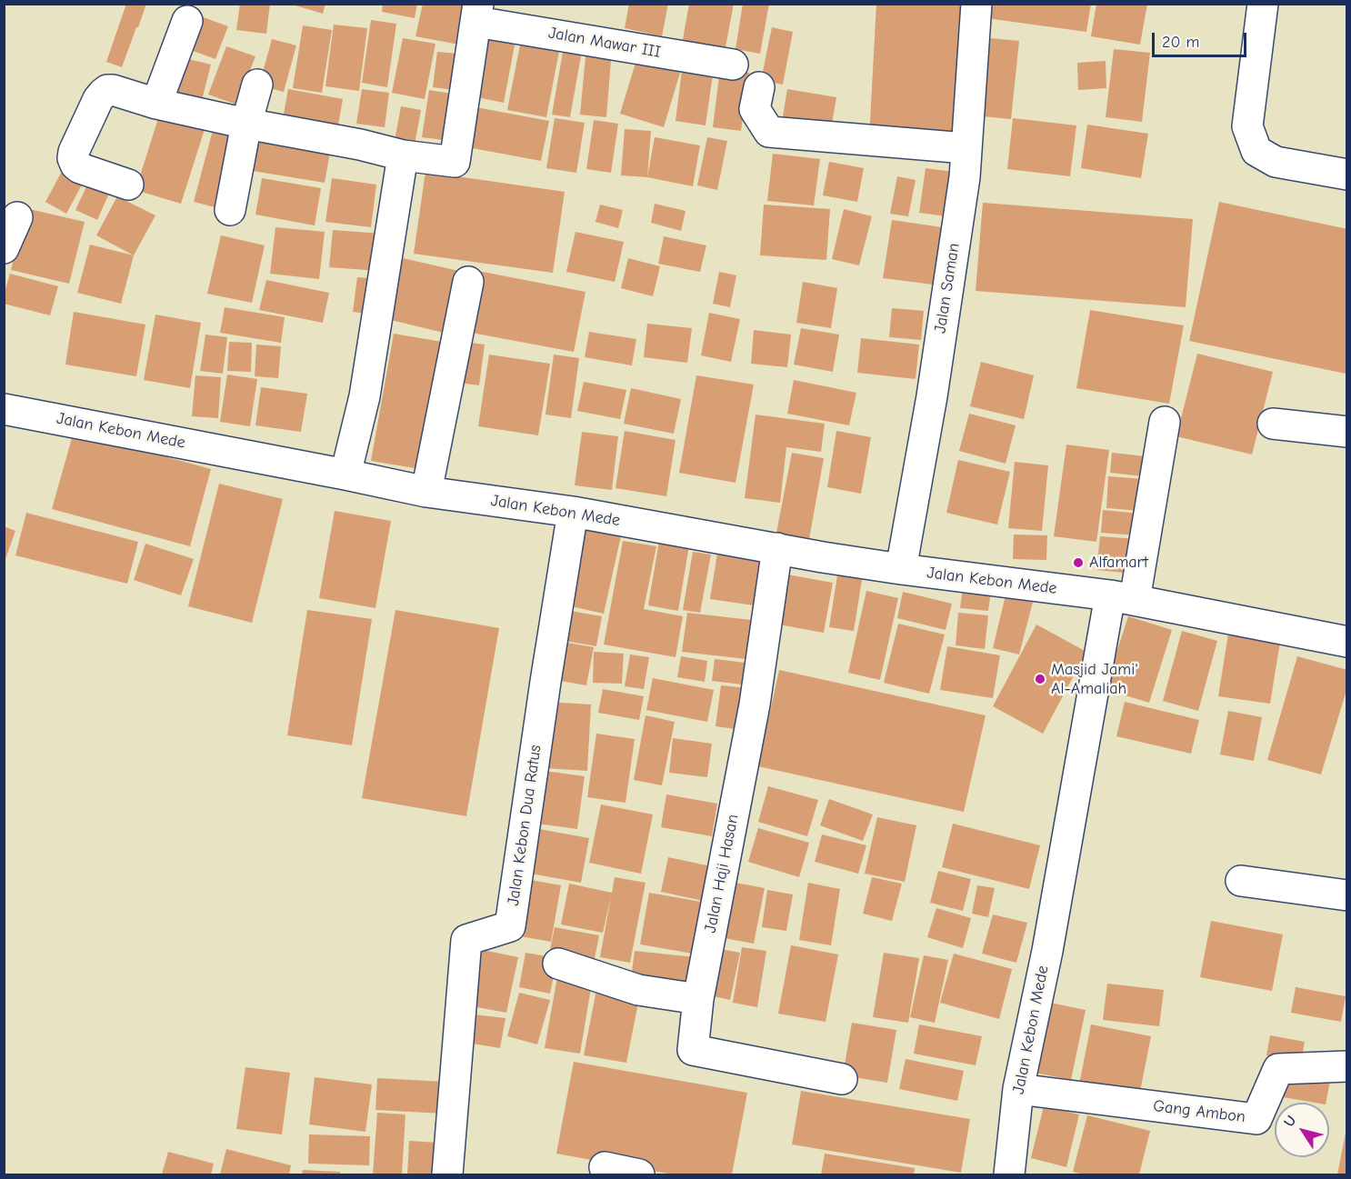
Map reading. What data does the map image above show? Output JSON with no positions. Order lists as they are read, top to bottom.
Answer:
{
  "streets": {
    "street": [
      "Jalan Mawar III",
      "Jalan Saman",
      "Jalan Kebon Mede",
      "Jalan Kebon Dua Ratus",
      "Jalan Haji Hasan",
      "Gang Ambon"
    ]
  },
  "crossings": [
    ["Jalan Saman", "Jalan Kebon Mede"],
    ["Jalan Kebon Mede", "Jalan Kebon Dua Ratus"],
    ["Jalan Kebon Mede", "Jalan Haji Hasan"],
    ["Jalan Kebon Mede", "Gang Ambon"]
  ],
  "places": ["Alfamart", "Masjid Jami' Al-Amaliah"],
  "scale_bar": "20 m",
  "north": "top left"
}
